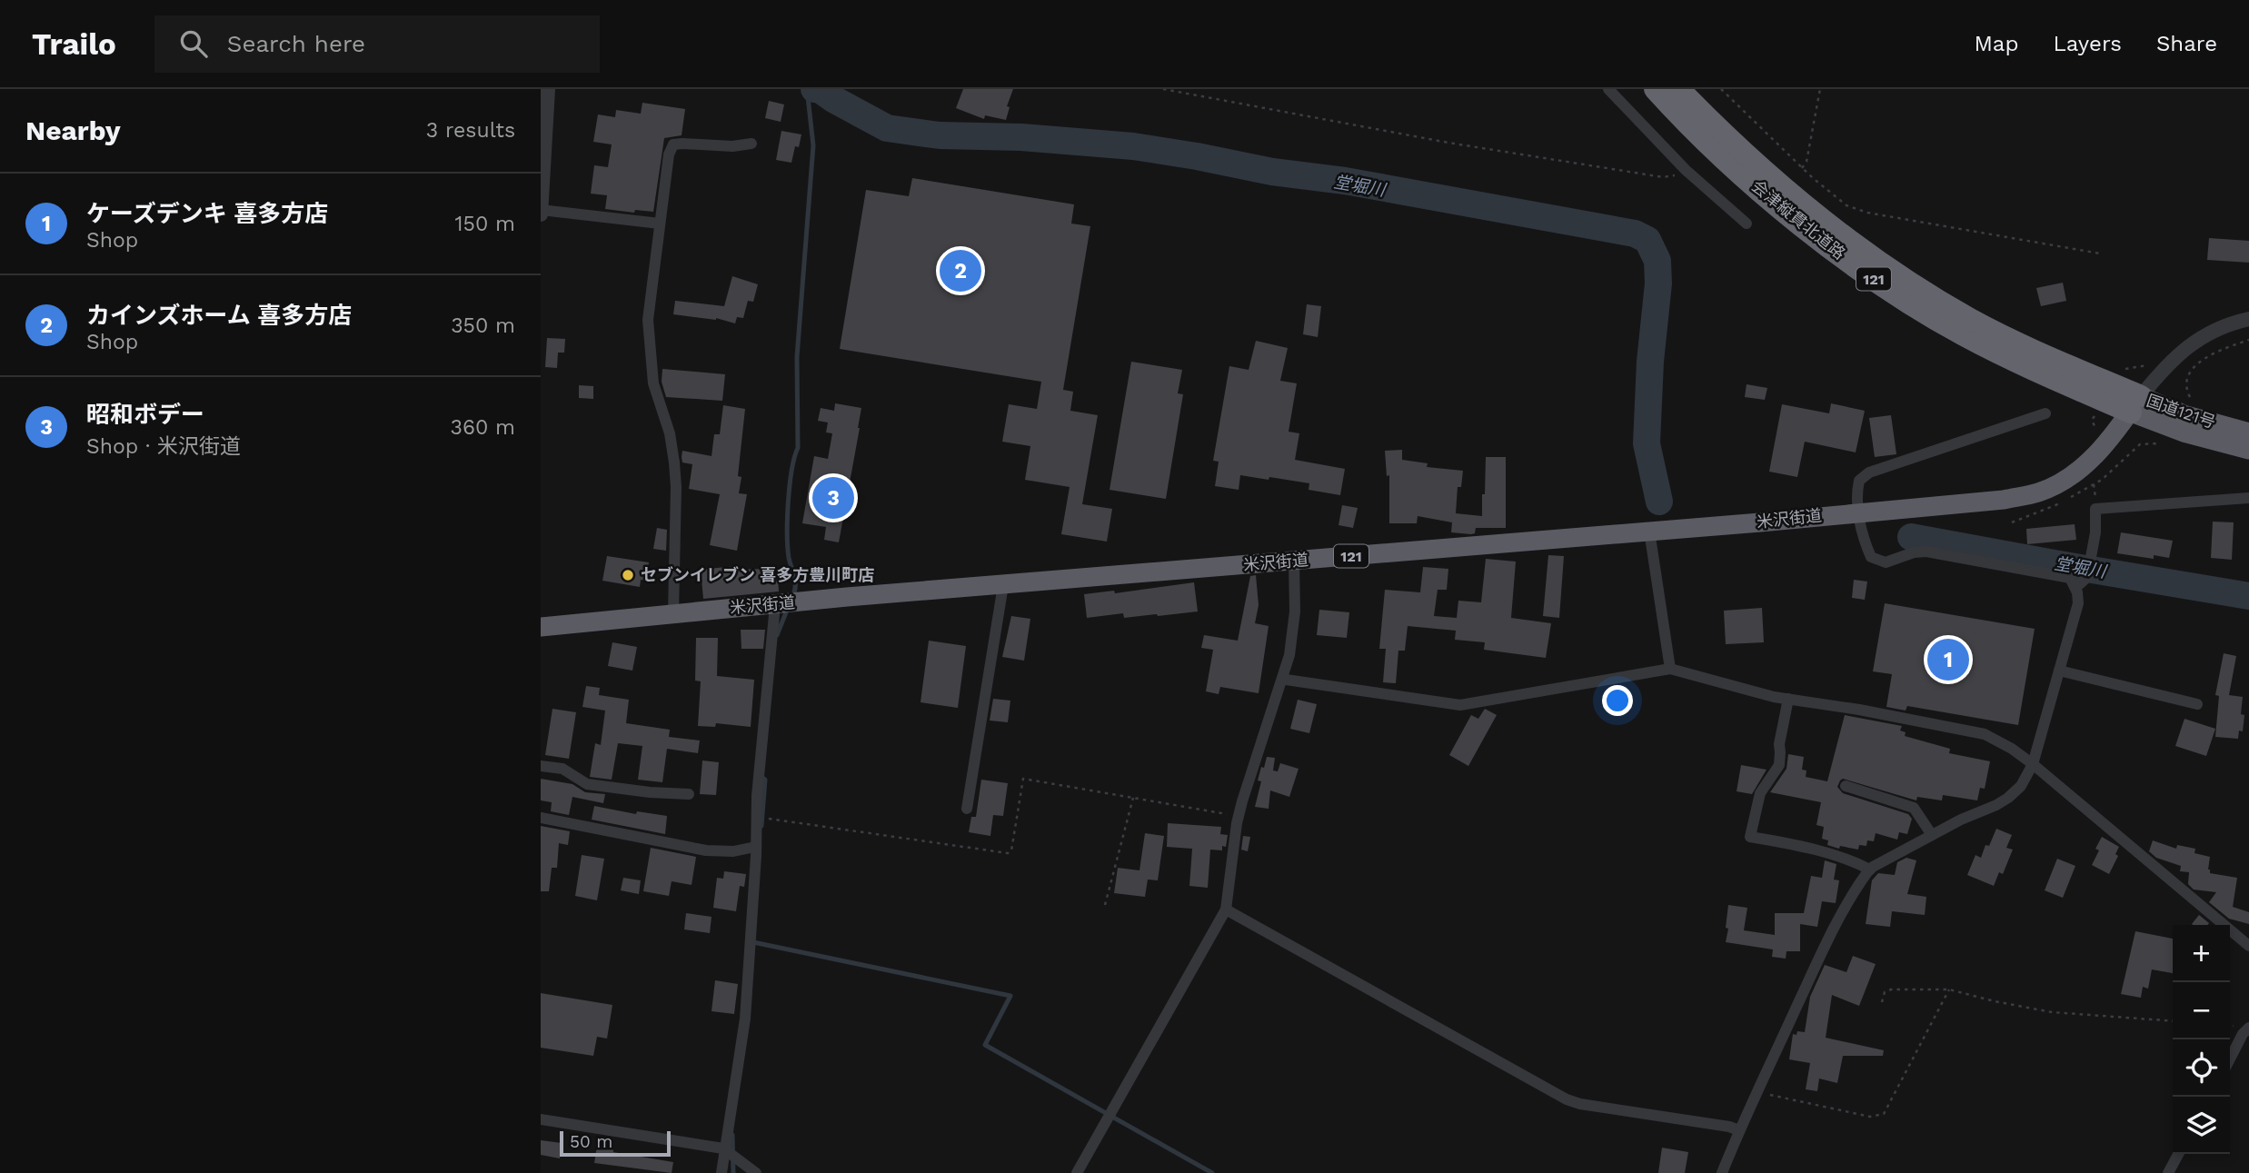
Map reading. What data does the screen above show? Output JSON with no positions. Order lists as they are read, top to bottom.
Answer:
{
  "streets": {
    "highway": [
      "会津縦貫北道路",
      "121",
      "国道121号",
      "米沢街道"
    ]
  },
  "crossings": [
    ["会津縦貫北道路", "国道121号"],
    ["会津縦貫北道路", "米沢街道"],
    ["国道121号", "米沢街道"]
  ],
  "water": ["堂堀川"],
  "places": ["セブンイレブン 喜多方豊川町店"],
  "scale_bar": "50 m",
  "page": {
    "header": "Trailo",
    "search": "Search here",
    "nav": ["Map", "Layers", "Share"],
    "heading": ["Nearby", "3 results"],
    "list": [
      {
        "mark": "1",
        "name": "ケーズデンキ 喜多方店",
        "note": "Shop",
        "value": "150 m"
      },
      {
        "mark": "2",
        "name": "カインズホーム 喜多方店",
        "note": "Shop",
        "value": "350 m"
      },
      {
        "mark": "3",
        "name": "昭和ボデー",
        "note": "Shop · 米沢街道",
        "value": "360 m"
      }
    ],
    "pins": ["2", "3", "1"],
    "map_buttons": ["+", "−"],
    "scale": "50 m"
  }
}
